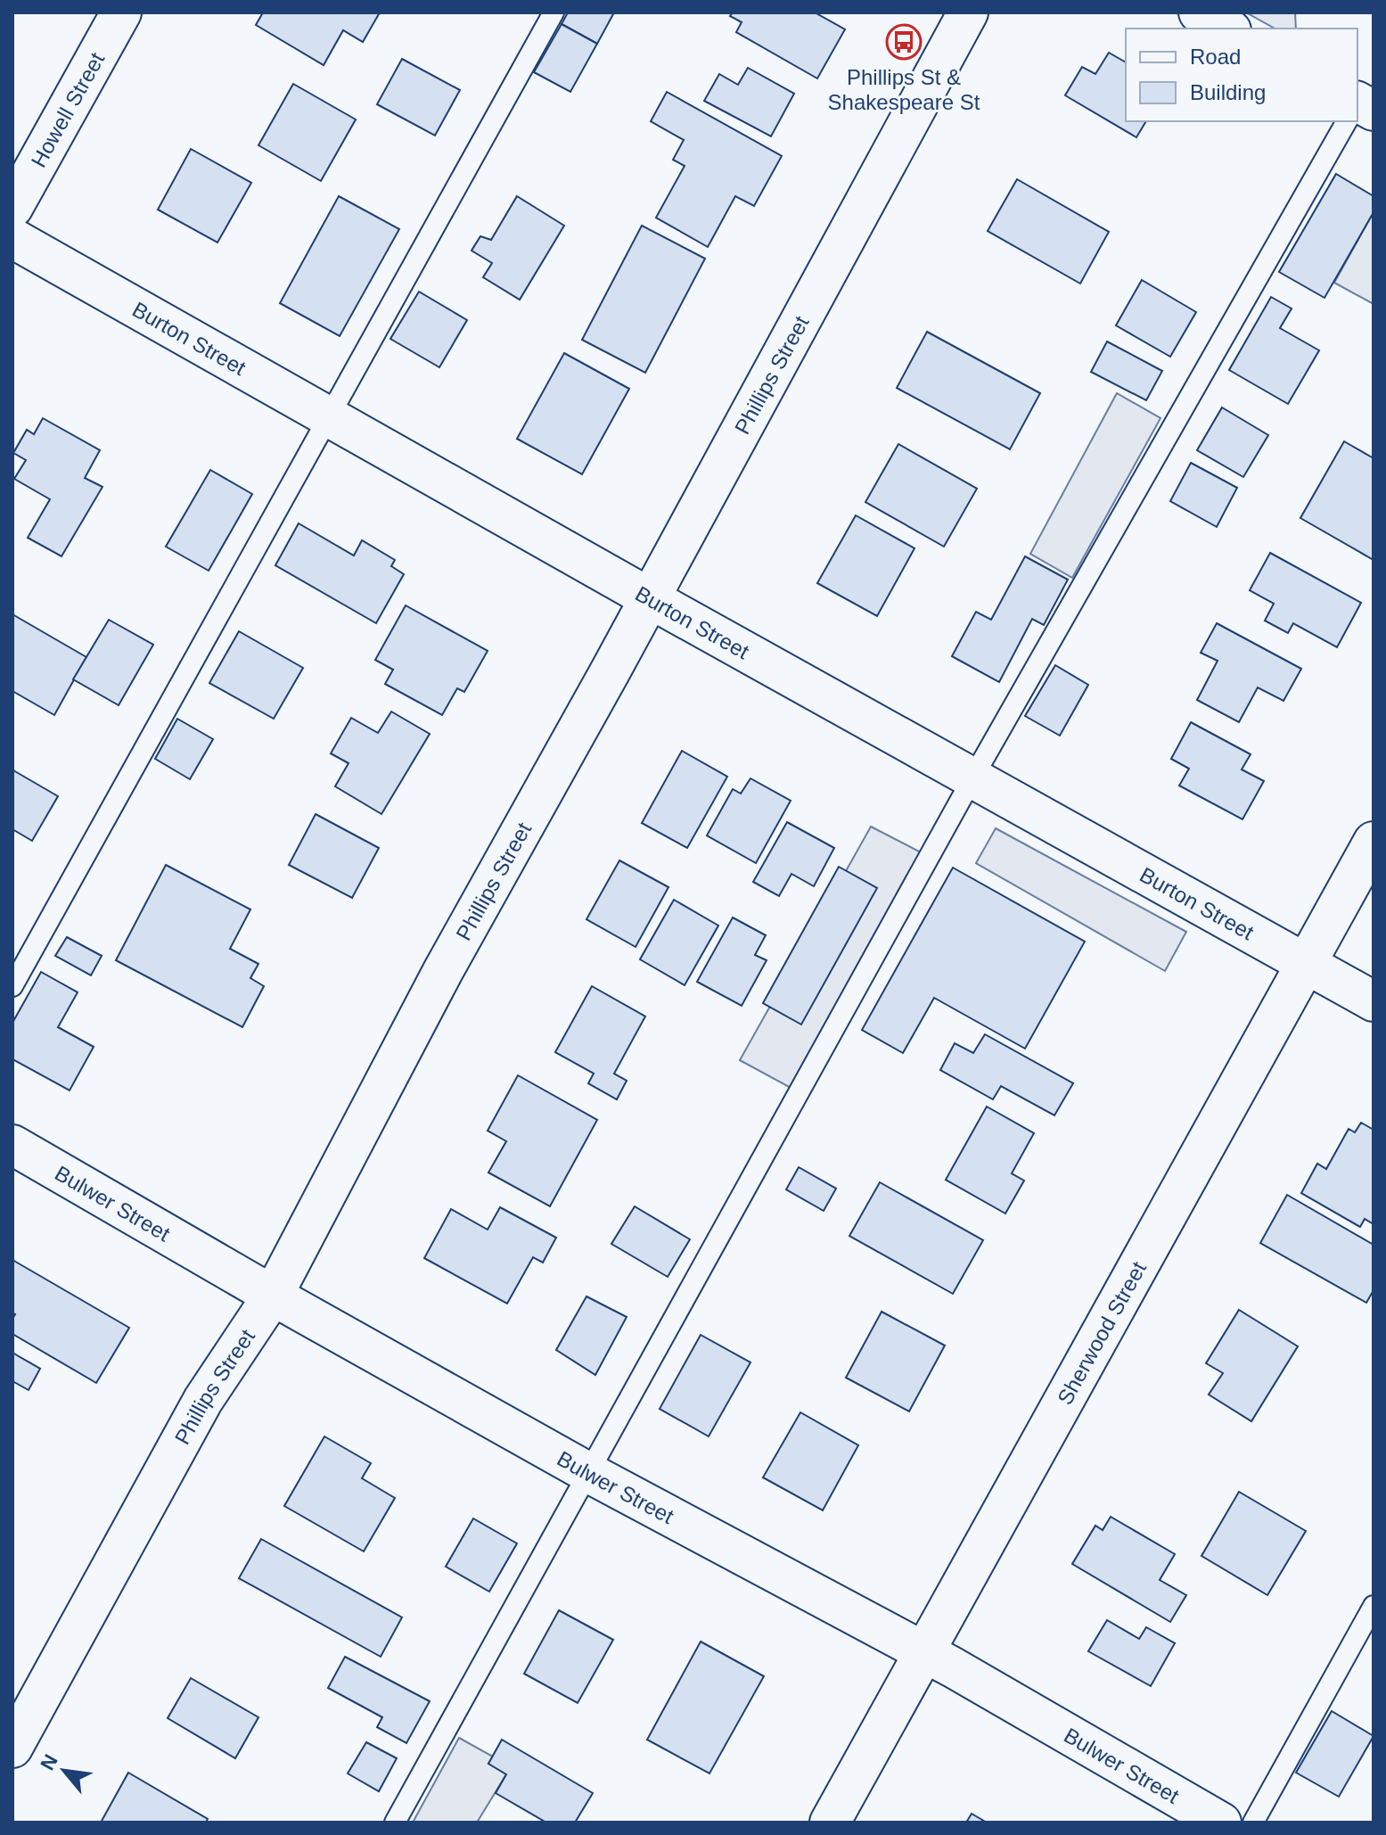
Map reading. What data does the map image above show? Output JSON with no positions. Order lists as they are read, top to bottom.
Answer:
{
  "streets": {
    "street": [
      "Howell Street",
      "Burton Street",
      "Phillips Street",
      "Bulwer Street",
      "Sherwood Street"
    ]
  },
  "crossings": [
    ["Burton Street", "Phillips Street"],
    ["Burton Street", "Sherwood Street"],
    ["Phillips Street", "Bulwer Street"],
    ["Bulwer Street", "Sherwood Street"]
  ],
  "places": {
    "bus stop": ["Phillips St & Shakespeare St"]
  },
  "legend": ["Road", "Building"],
  "north": "top left"
}
